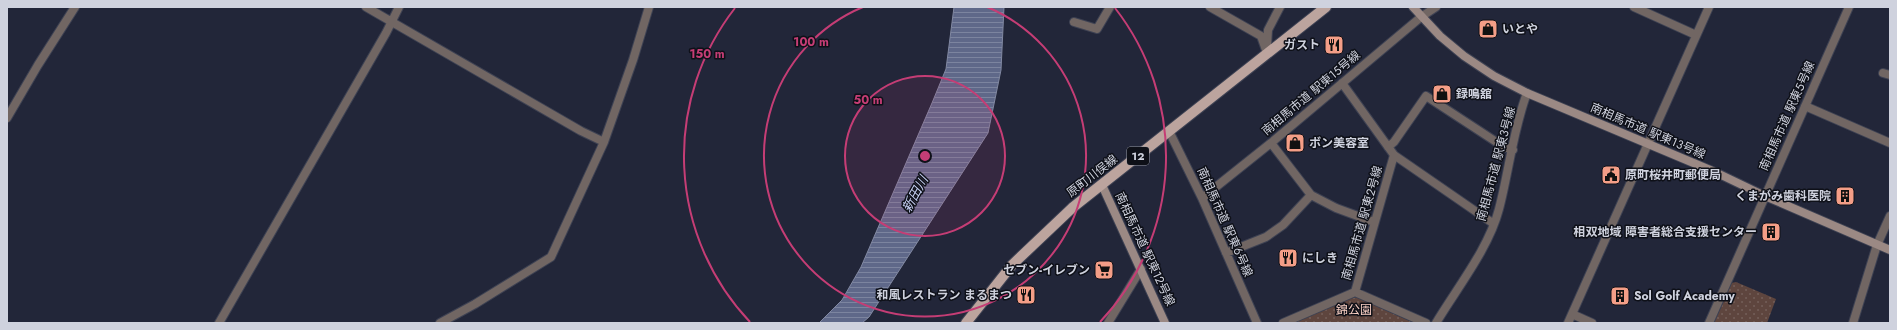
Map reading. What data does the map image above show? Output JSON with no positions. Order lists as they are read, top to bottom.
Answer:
{
  "streets": {
    "main road": ["12", "原町川俣線"],
    "street": [
      "南相馬市道 駅東15号線",
      "南相馬市道 駅東5号線",
      "南相馬市道 駅東13号線",
      "南相馬市道 駅東3号線",
      "南相馬市道 駅東6号線",
      "南相馬市道 駅東2号線",
      "南相馬市道 駅東12号線"
    ]
  },
  "crossings": [
    ["南相馬市道 駅東15号線", "南相馬市道 駅東13号線"],
    ["南相馬市道 駅東15号線", "南相馬市道 駅東6号線"],
    ["南相馬市道 駅東5号線", "南相馬市道 駅東13号線"],
    ["南相馬市道 駅東13号線", "南相馬市道 駅東3号線"],
    ["原町川俣線", "南相馬市道 駅東6号線"],
    ["原町川俣線", "南相馬市道 駅東12号線"]
  ],
  "water": ["新田川"],
  "parks": ["錦公園"],
  "places": {
    "shop": ["いとや", "録鳴舘", "ボン美容室"],
    "restaurant": ["ガスト", "にしき", "和風レストラン まるまつ"],
    "public building": ["原町桜井町郵便局"],
    "building": ["くまがみ歯科医院", "相双地域 障害者総合支援センター", "Sol Golf Academy"],
    "supermarket": ["セブン-イレブン"]
  },
  "rings": ["100 m", "150 m", "50 m"]
}
